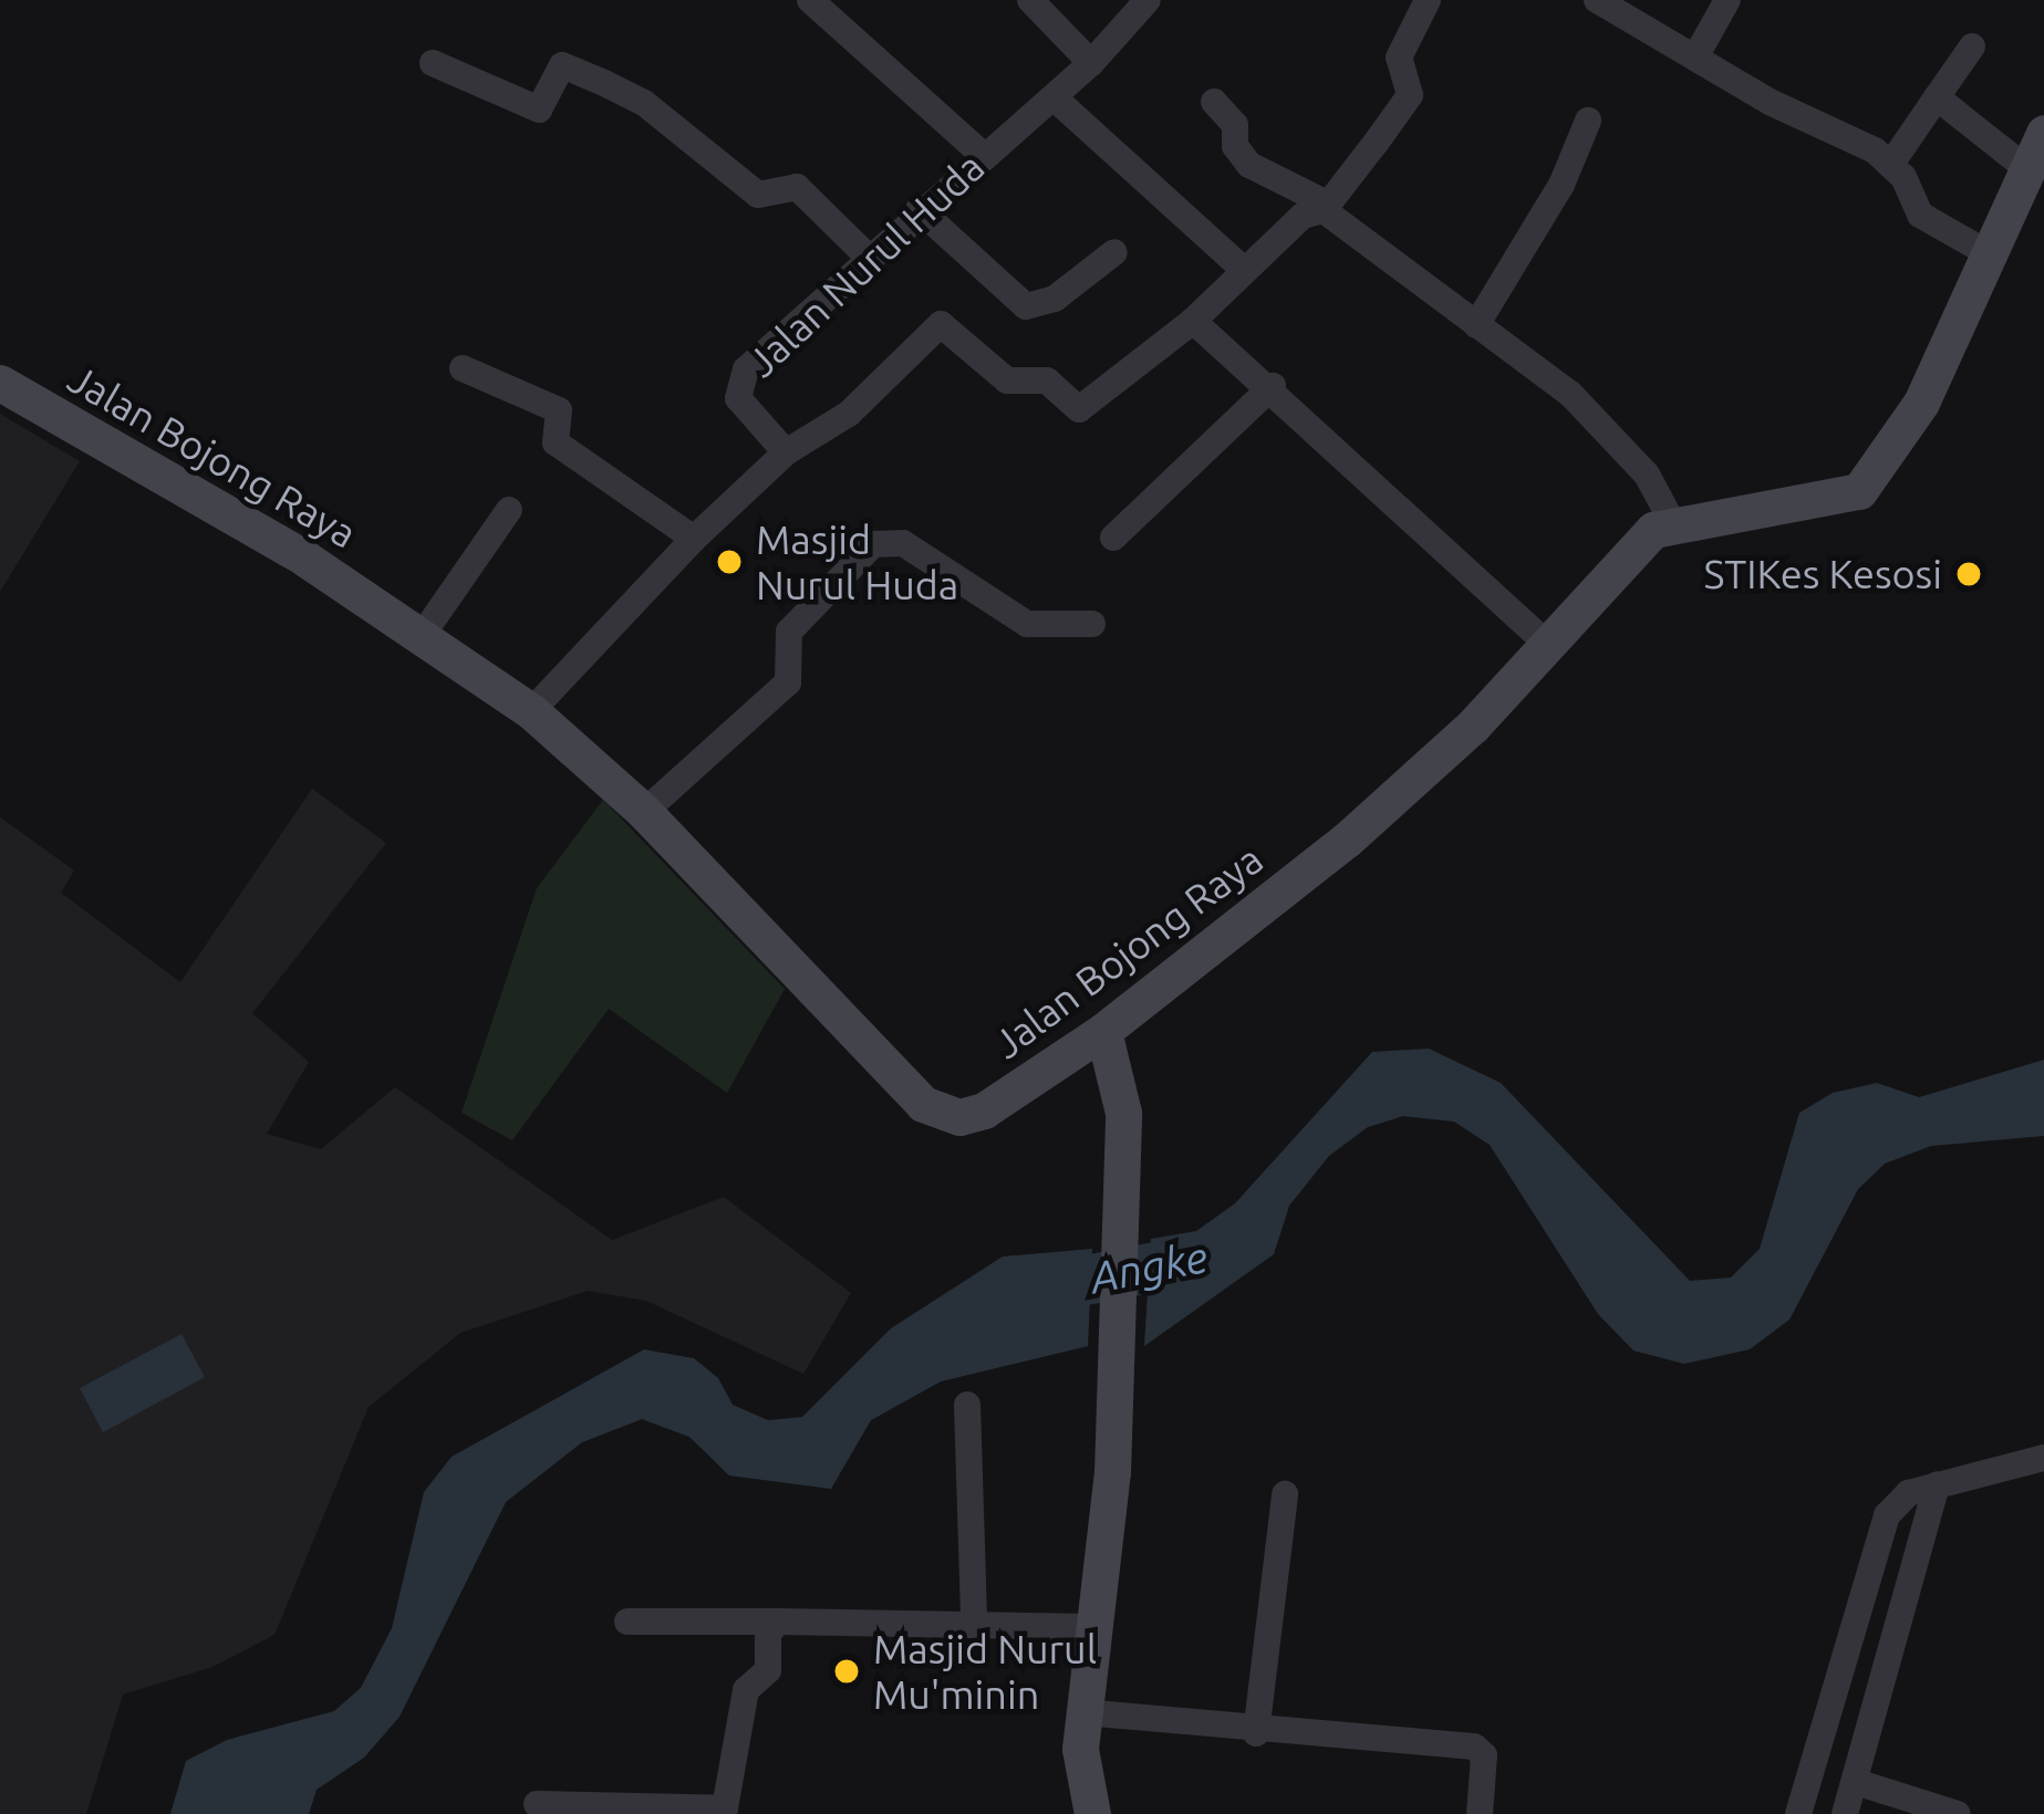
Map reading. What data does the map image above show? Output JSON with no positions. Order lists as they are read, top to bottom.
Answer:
{
  "streets": {
    "street": ["Jalan Nurul Huda", "Jalan Bojong Raya"]
  },
  "water": ["Angke"],
  "places": ["Masjid Nurul Huda", "STIKes Kesosi", "Masjid Nurul Mu'minin"]
}
